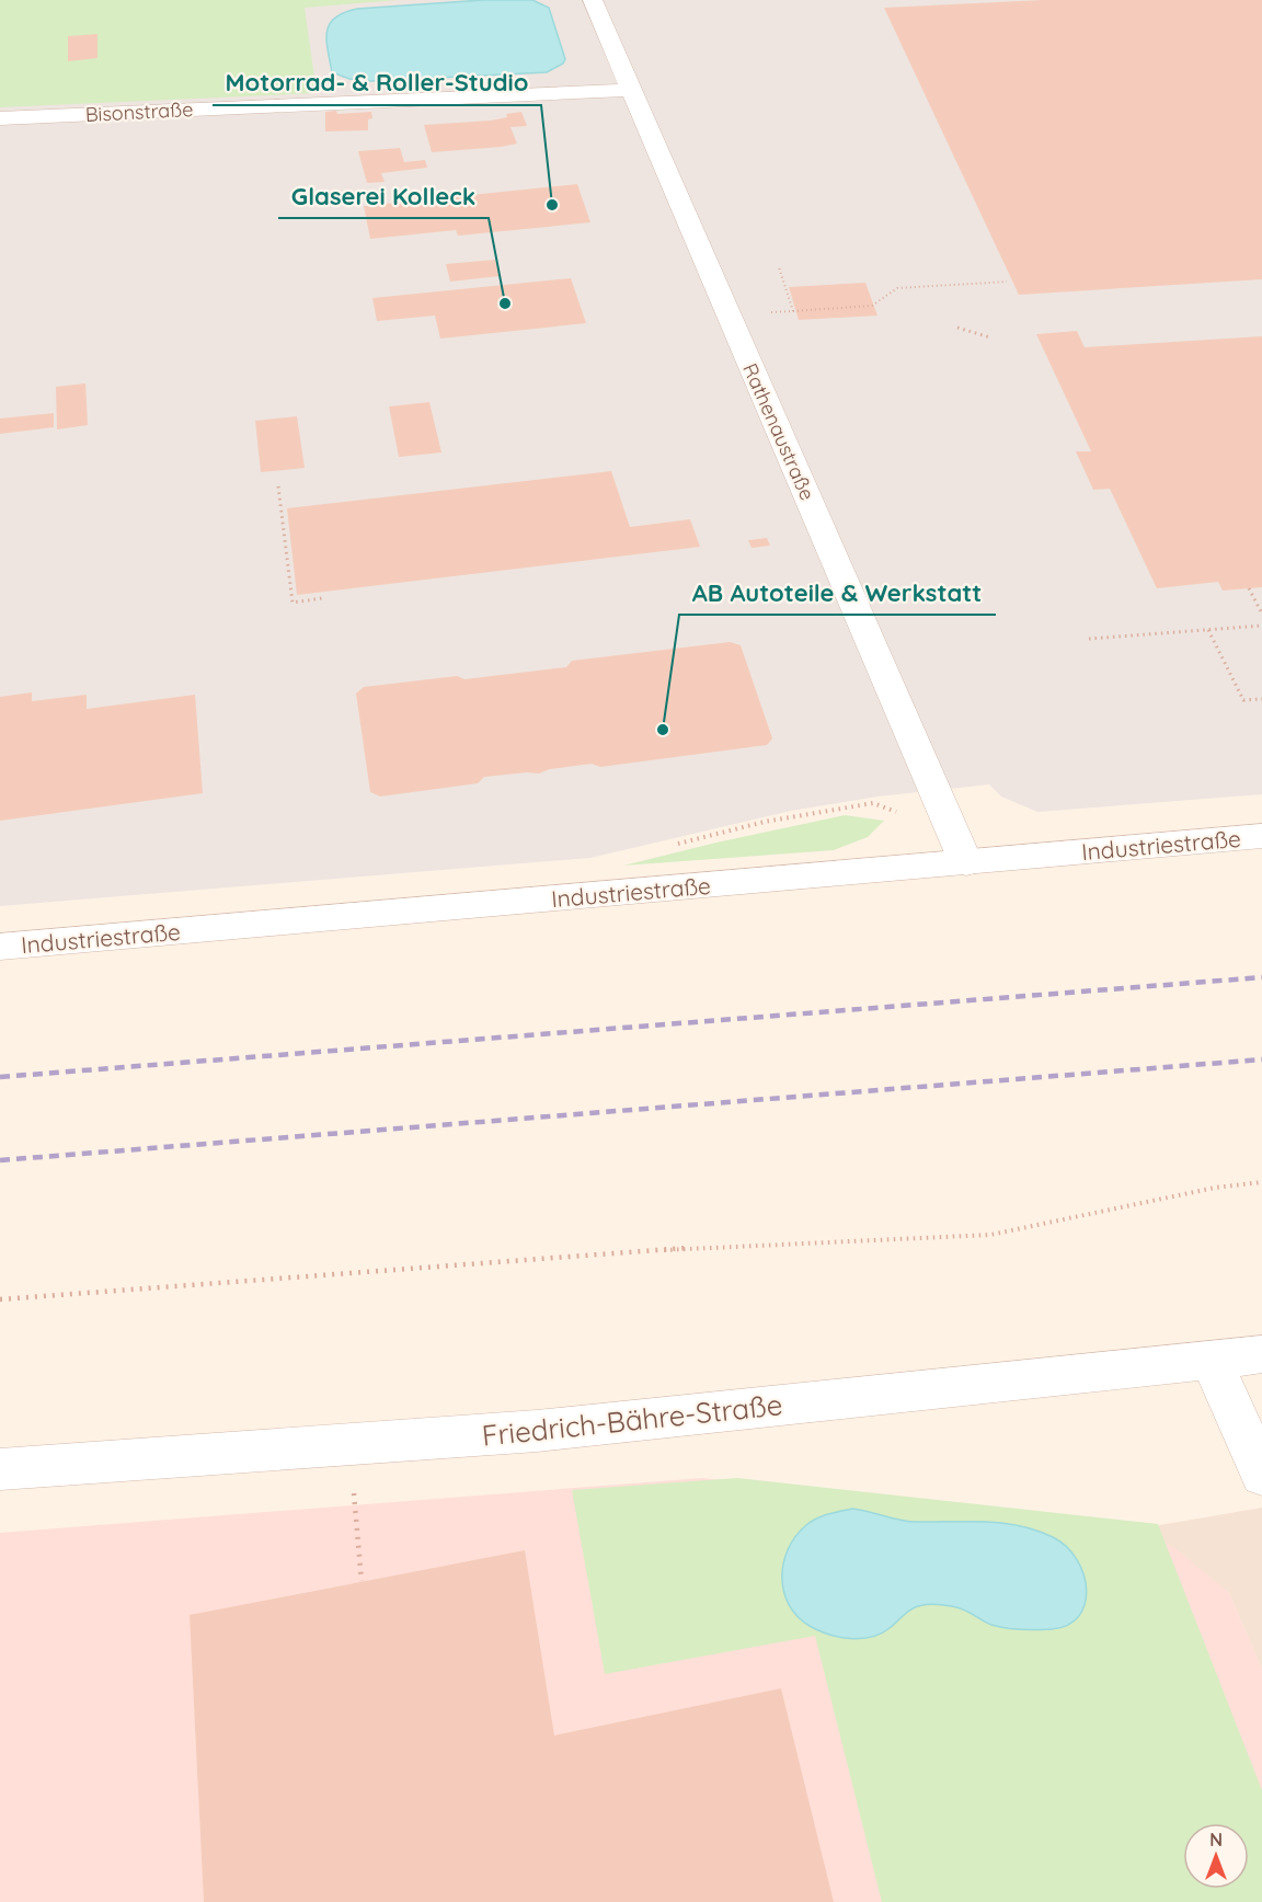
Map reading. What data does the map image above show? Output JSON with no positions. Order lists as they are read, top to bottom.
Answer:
{
  "streets": {
    "street": [
      "Bisonstraße",
      "Rathenaustraße",
      "Industriestraße",
      "Friedrich-Bähre-Straße"
    ]
  },
  "crossings": [
    ["Bisonstraße", "Rathenaustraße"],
    ["Rathenaustraße", "Industriestraße"]
  ],
  "places": ["Motorrad- & Roller-Studio", "Glaserei Kolleck", "AB Autoteile & Werkstatt"],
  "north": "top"
}
